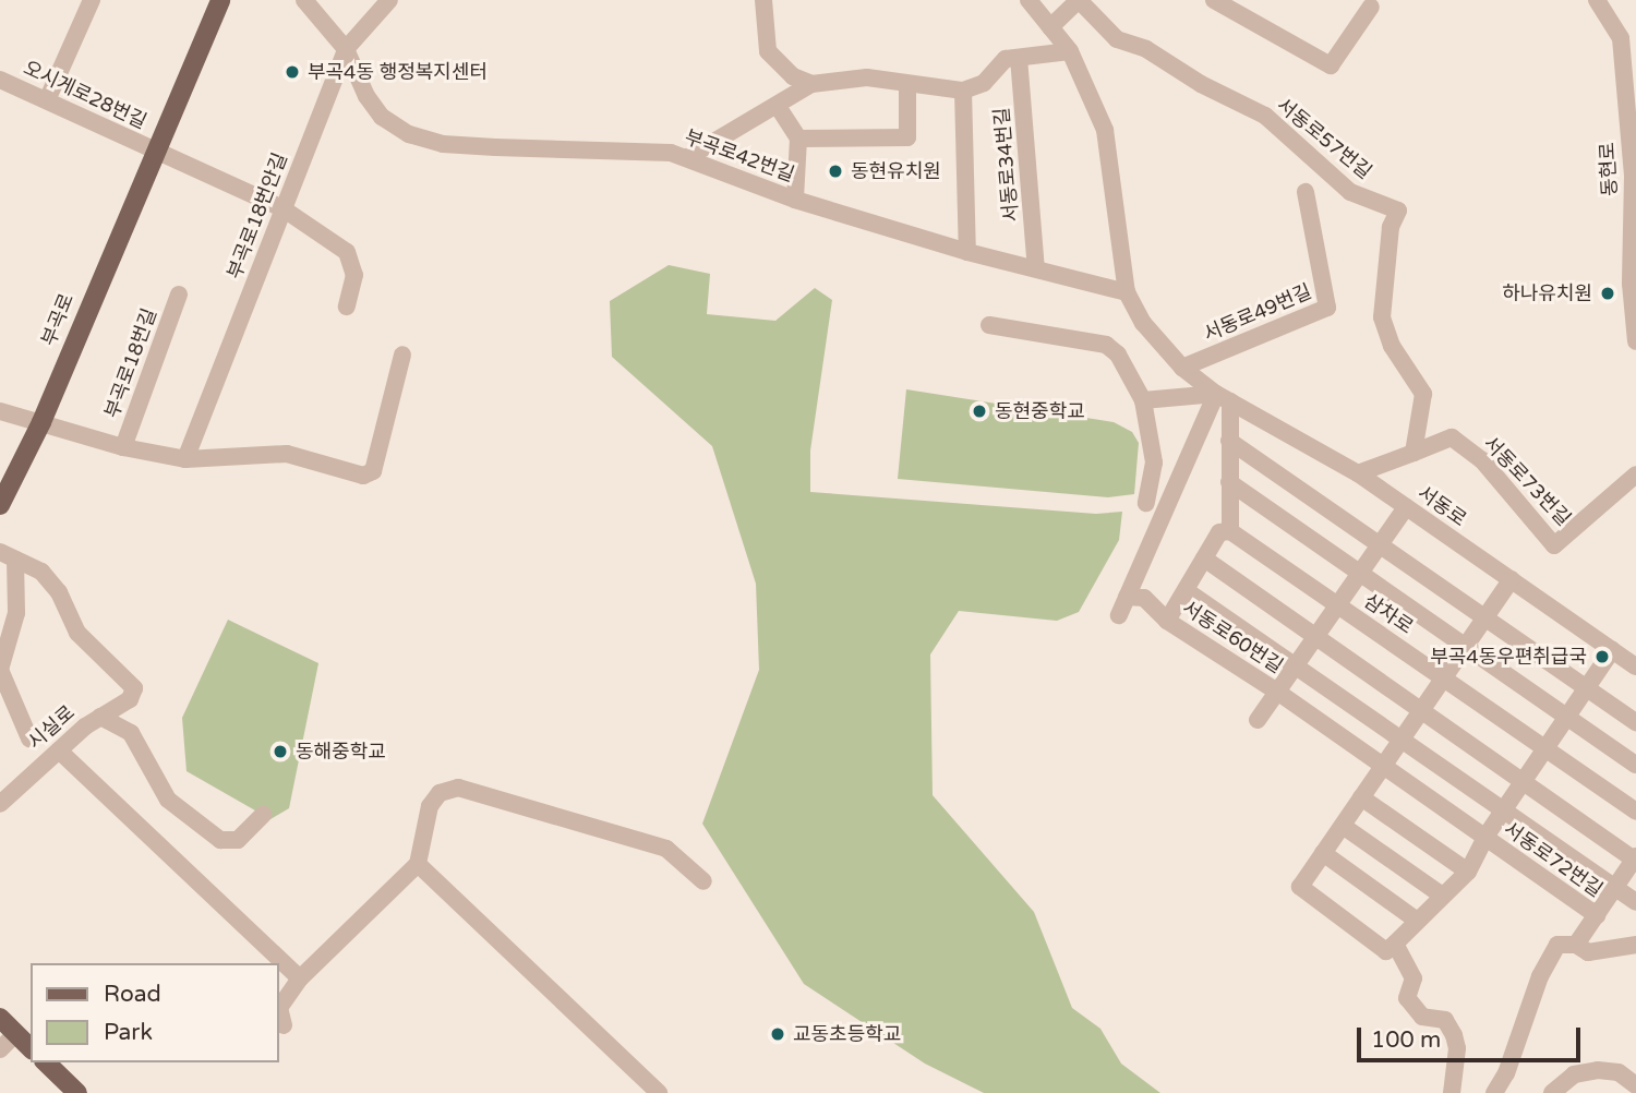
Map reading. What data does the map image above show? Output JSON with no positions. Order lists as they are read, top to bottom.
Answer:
{
  "streets": {
    "main road": ["부곡로"],
    "street": [
      "오시게로28번길",
      "서동로57번길",
      "부곡로42번길",
      "서동로34번길",
      "동현로",
      "부곡로18번안길",
      "서동로49번길",
      "부곡로18번길",
      "서동로73번길",
      "서동로",
      "삼차로",
      "서동로60번길",
      "시실로",
      "서동로72번길"
    ]
  },
  "crossings": [
    ["오시게로28번길", "부곡로"],
    ["서동로57번길", "서동로73번길"],
    ["부곡로42번길", "서동로34번길"],
    ["부곡로42번길", "부곡로18번안길"],
    ["부곡로42번길", "서동로"],
    ["서동로34번길", "서동로"],
    ["부곡로18번안길", "부곡로18번길"],
    ["서동로49번길", "서동로"],
    ["부곡로", "부곡로18번길"],
    ["서동로", "서동로60번길"],
    ["서동로", "서동로72번길"],
    ["삼차로", "서동로60번길"],
    ["삼차로", "서동로72번길"],
    ["서동로60번길", "서동로72번길"]
  ],
  "places": [
    "부곡4동 행정복지센터",
    "동현유치원",
    "하나유치원",
    "동현중학교",
    "부곡4동우편취급국",
    "동해중학교",
    "교동초등학교"
  ],
  "legend": ["Road", "Park"],
  "scale_bar": "100 m"
}
